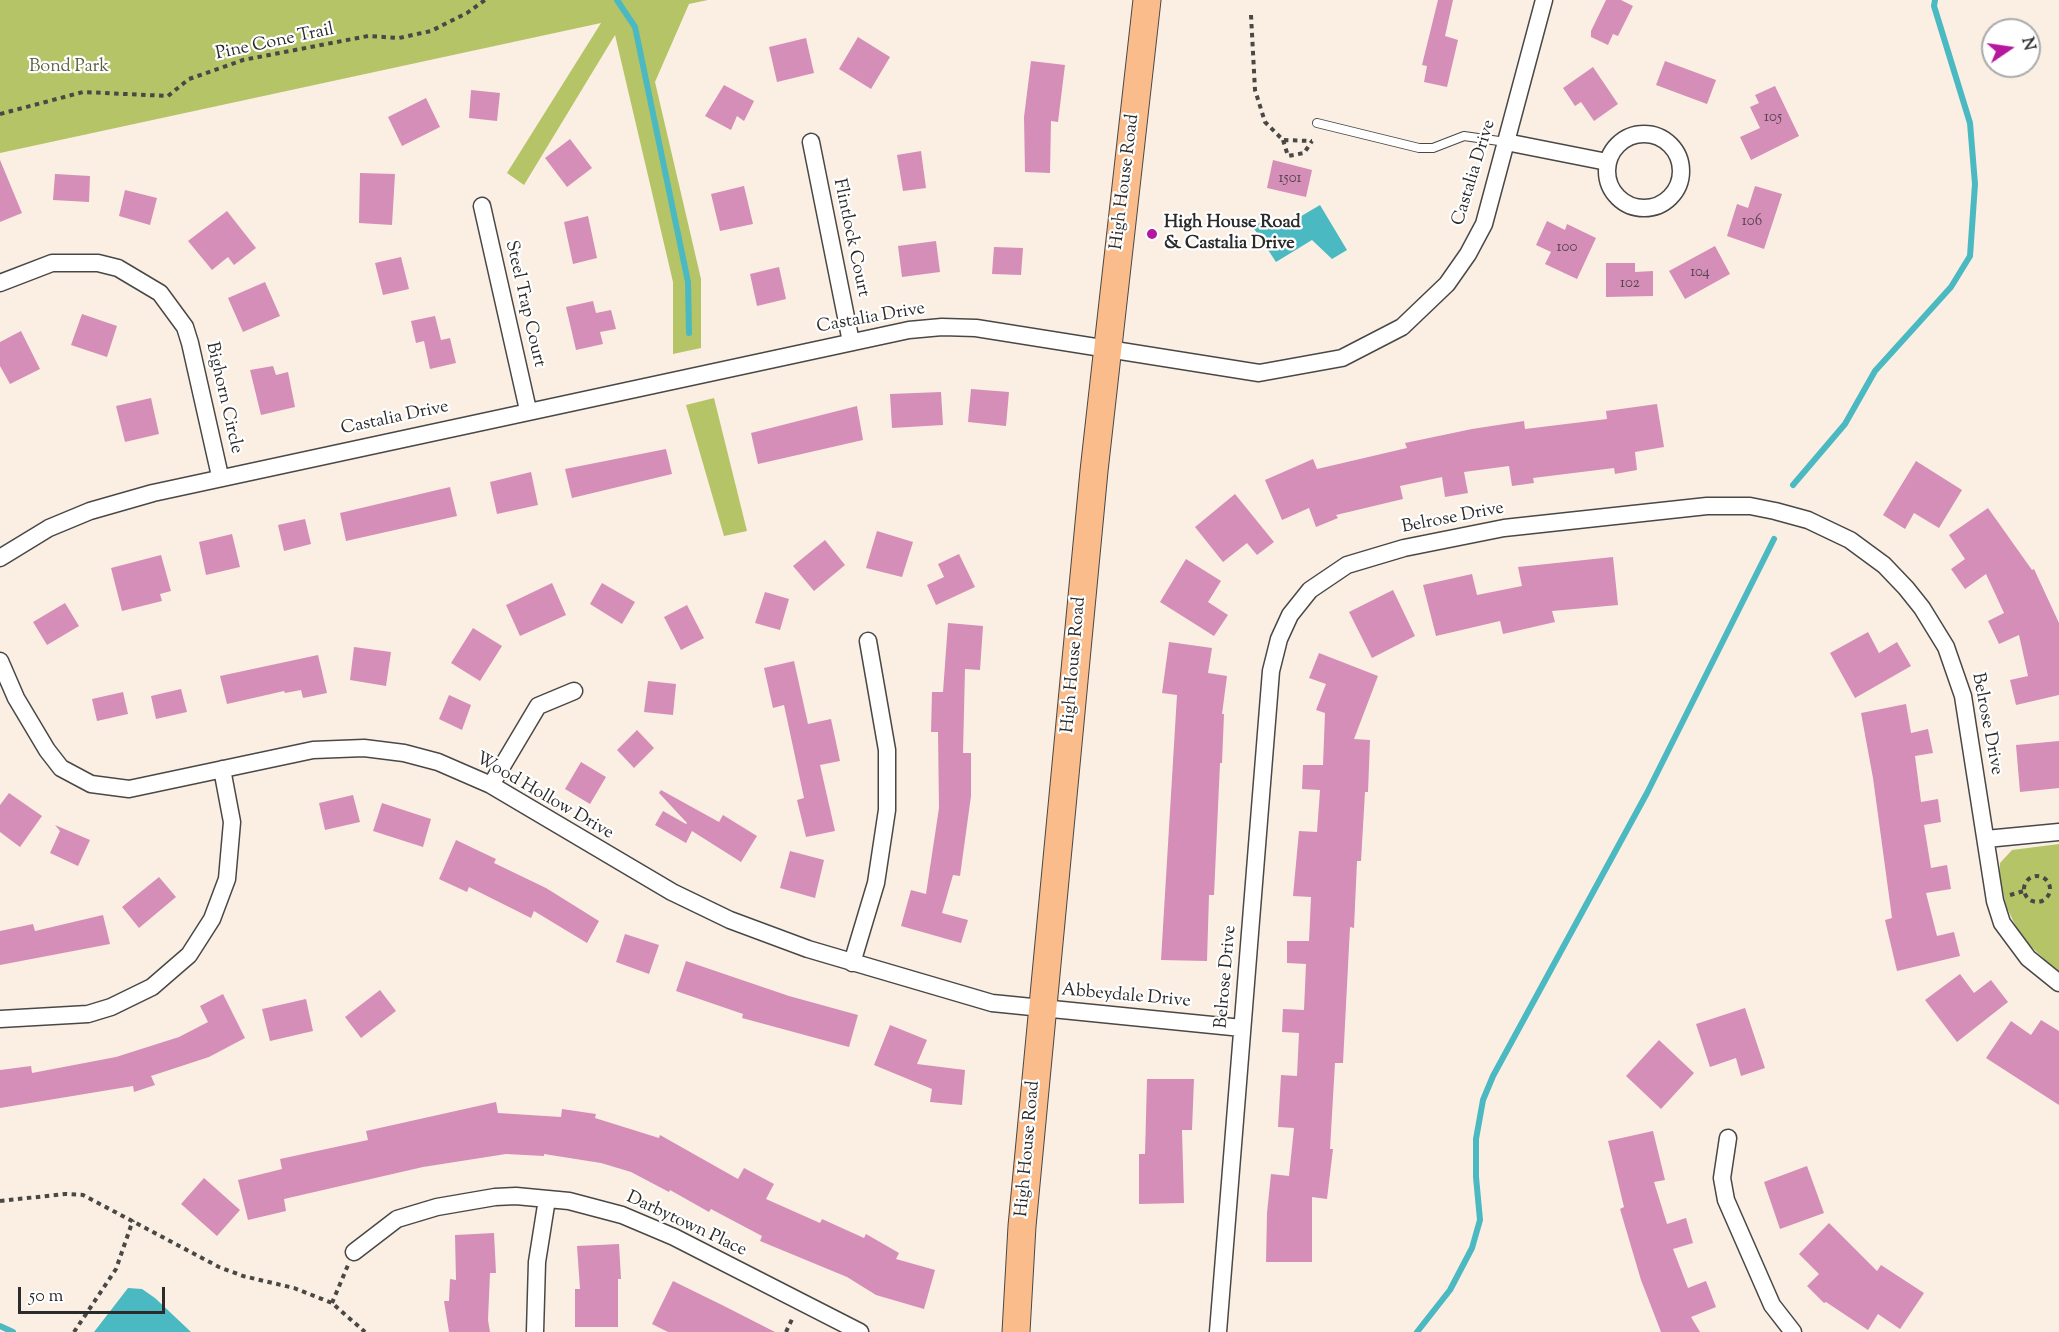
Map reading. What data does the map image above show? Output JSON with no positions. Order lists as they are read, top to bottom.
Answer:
{
  "streets": {
    "main road": ["High House Road"],
    "street": [
      "Castalia Drive",
      "Flintlock Court",
      "Steel Trap Court",
      "Bighorn Circle",
      "Belrose Drive",
      "Wood Hollow Drive",
      "Abbeydale Drive",
      "Darbytown Place"
    ],
    "path": ["Pine Cone Trail"]
  },
  "crossings": [
    ["Castalia Drive", "High House Road"],
    ["Castalia Drive", "Flintlock Court"],
    ["Castalia Drive", "Steel Trap Court"],
    ["Castalia Drive", "Bighorn Circle"],
    ["High House Road", "Wood Hollow Drive"],
    ["High House Road", "Abbeydale Drive"],
    ["Belrose Drive", "Abbeydale Drive"],
    ["Wood Hollow Drive", "Abbeydale Drive"]
  ],
  "parks": ["Bond Park"],
  "places": ["High House Road & Castalia Drive"],
  "house_numbers": [
    "105",
    "1501",
    "106",
    "100",
    "104",
    "102"
  ],
  "scale_bar": "50 m",
  "north": "right"
}
